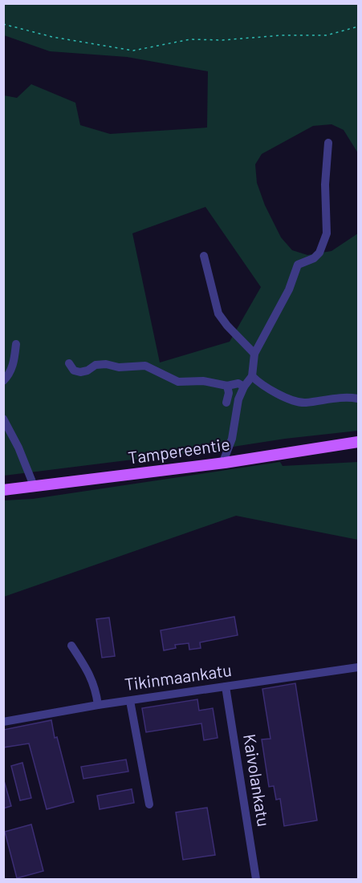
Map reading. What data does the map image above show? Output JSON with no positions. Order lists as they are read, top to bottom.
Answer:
{
  "streets": {
    "main road": ["Tampereentie"],
    "street": ["Tikinmaankatu", "Kaivolankatu"]
  },
  "crossings": [
    ["Tikinmaankatu", "Kaivolankatu"]
  ]
}
